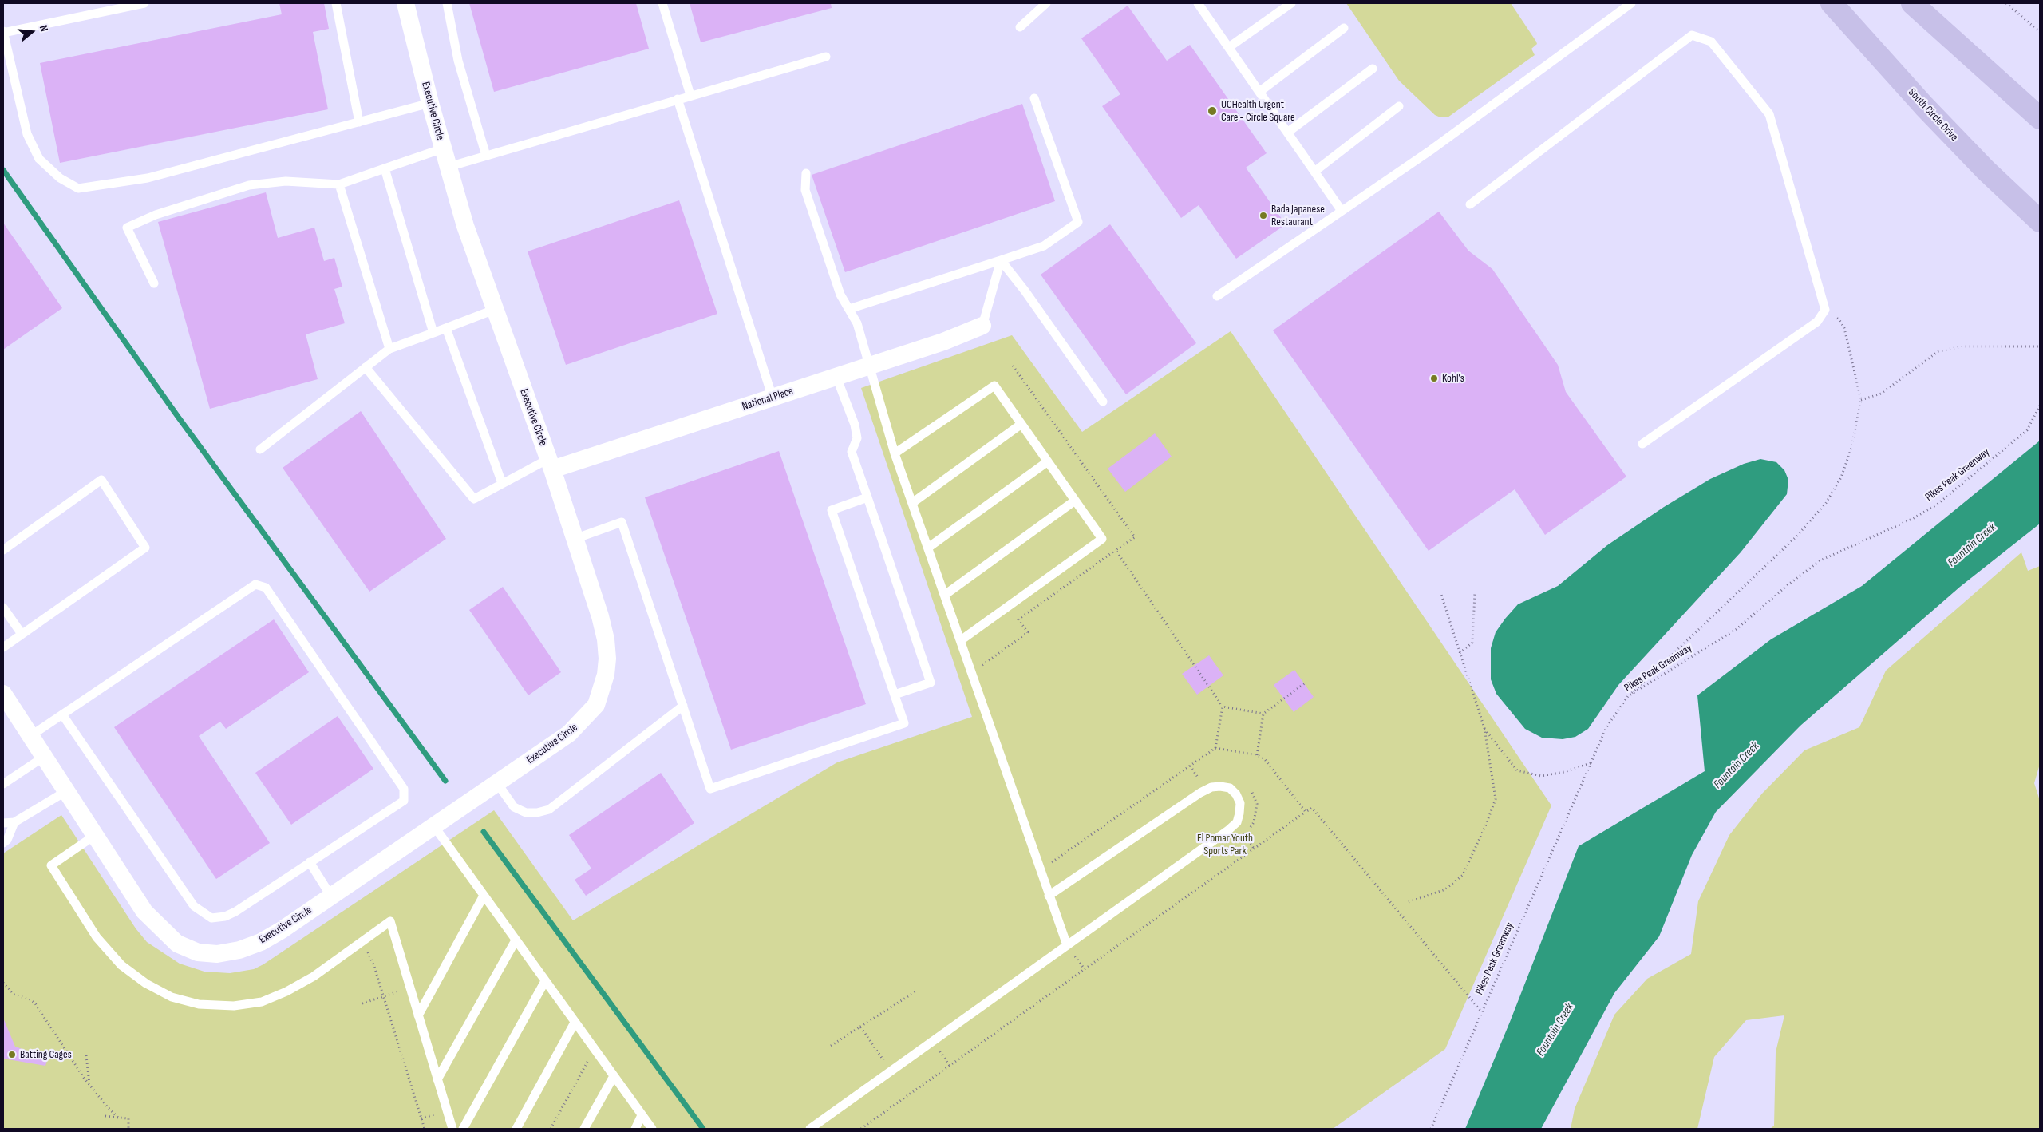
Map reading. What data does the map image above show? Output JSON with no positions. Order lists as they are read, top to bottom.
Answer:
{
  "streets": {
    "main road": ["South Circle Drive"],
    "street": ["Executive Circle", "National Place"],
    "path": ["Pikes Peak Greenway"]
  },
  "crossings": [
    ["Executive Circle", "National Place"]
  ],
  "water": ["Fountain Creek"],
  "parks": ["El Pomar Youth Sports Park"],
  "places": [
    "UCHealth Urgent Care - Circle Square",
    "Bada Japanese Restaurant",
    "Kohl's",
    "Batting Cages"
  ],
  "north": "right"
}
